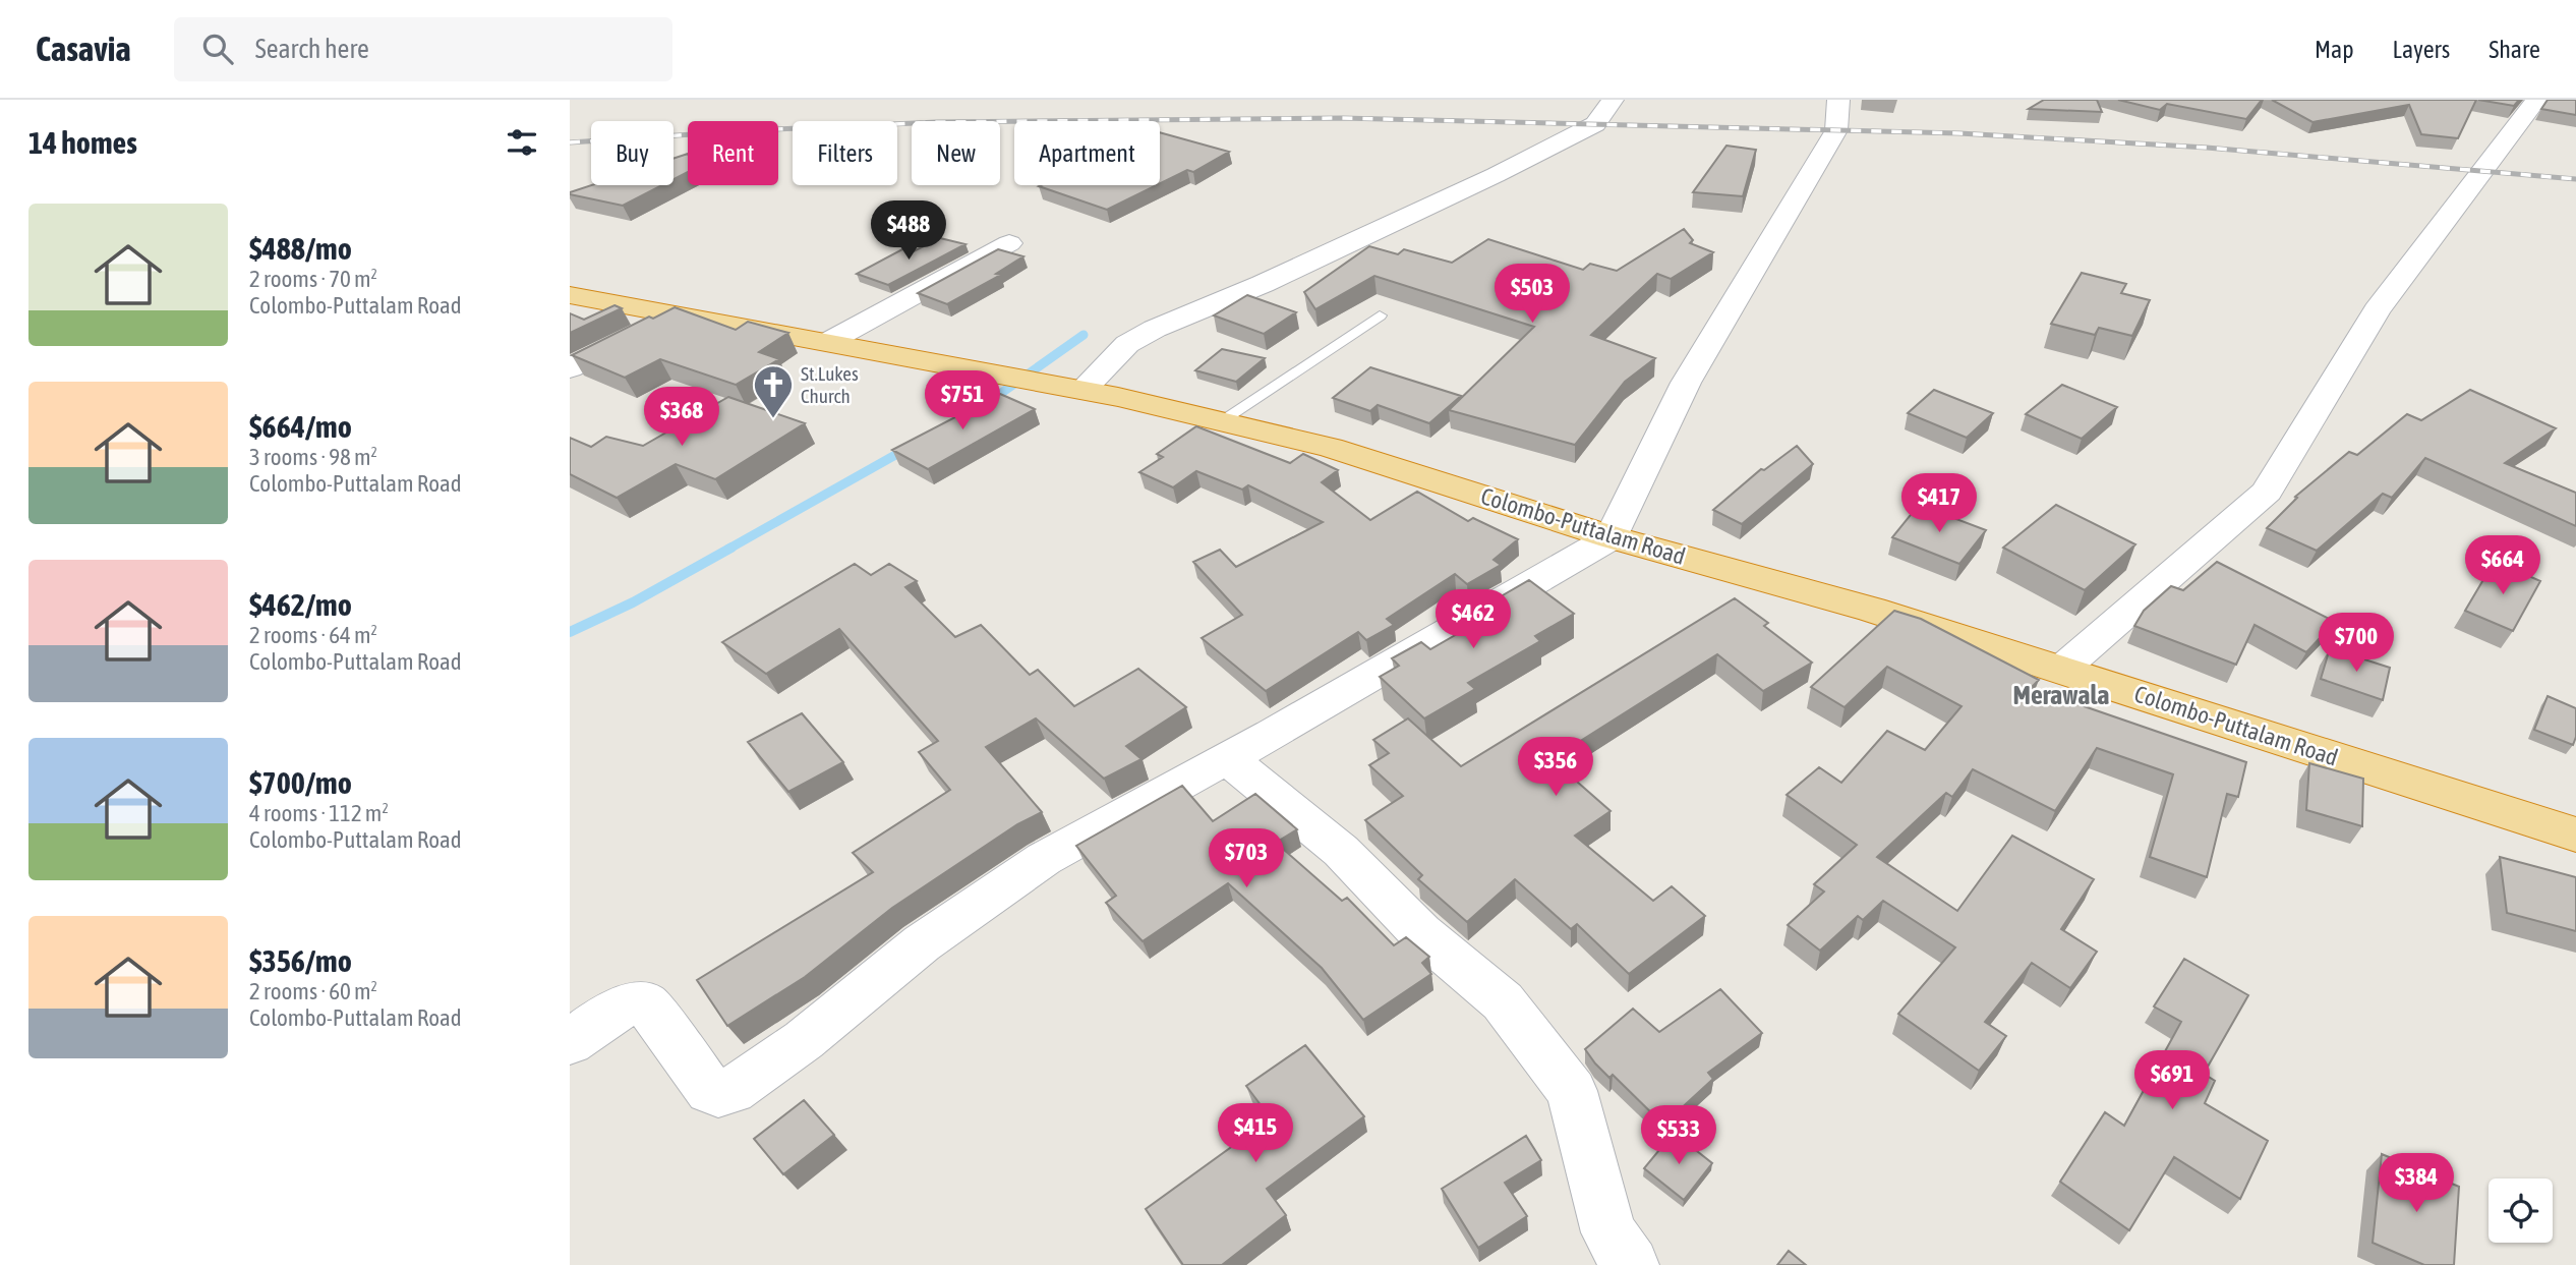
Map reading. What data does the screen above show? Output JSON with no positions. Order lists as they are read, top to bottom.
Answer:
{
  "streets": {
    "highway": ["Colombo-Puttalam Road"]
  },
  "districts": ["Merawala"],
  "places": {
    "church": ["St.Lukes Church"]
  },
  "page": {
    "header": "Casavia",
    "search": "Search here",
    "nav": ["Map", "Layers", "Share"],
    "heading": "14 homes",
    "chip": [
      "Buy",
      "Rent",
      "Filters",
      "New",
      "Apartment"
    ],
    "list": [
      {
        "name": "$488/mo",
        "note": "2 rooms · 70 m² · Colombo-Puttalam Road"
      },
      {
        "name": "$664/mo",
        "note": "3 rooms · 98 m² · Colombo-Puttalam Road"
      },
      {
        "name": "$462/mo",
        "note": "2 rooms · 64 m² · Colombo-Puttalam Road"
      },
      {
        "name": "$700/mo",
        "note": "4 rooms · 112 m² · Colombo-Puttalam Road"
      },
      {
        "name": "$356/mo",
        "note": "2 rooms · 60 m² · Colombo-Puttalam Road"
      }
    ],
    "price": [
      "$488",
      "$503",
      "$751",
      "$368",
      "$417",
      "$664",
      "$462",
      "$700",
      "$356",
      "$703",
      "$691",
      "$415",
      "$533",
      "$384"
    ]
  }
}
